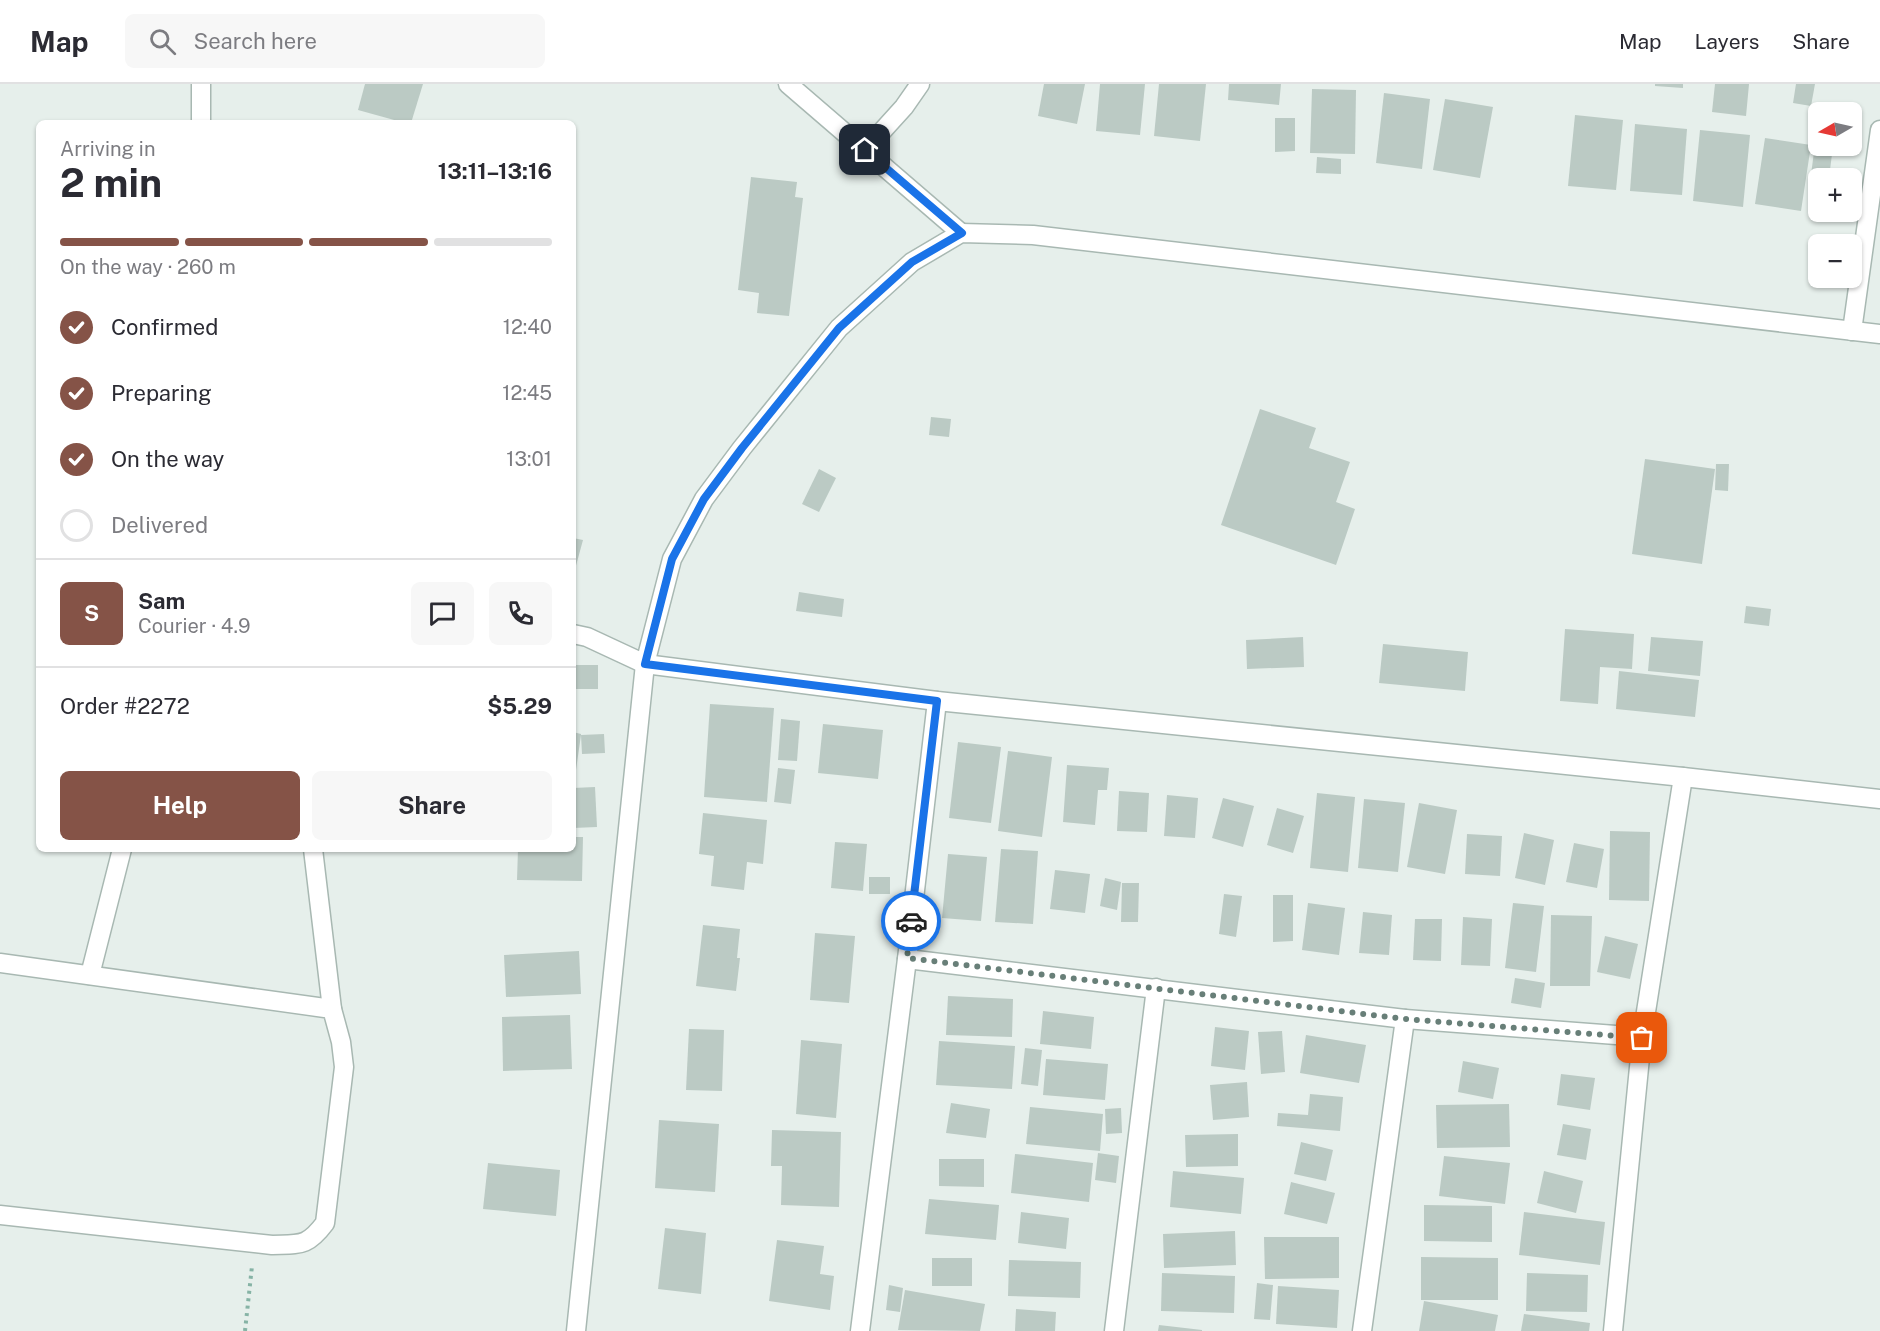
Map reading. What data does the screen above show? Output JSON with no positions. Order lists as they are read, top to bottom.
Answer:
{
  "north": "left",
  "page": {
    "header": "Map",
    "search": "Search here",
    "nav": ["Map", "Layers", "Share"],
    "map_buttons": ["+", "−"],
    "heading": ["2 min", "Arriving in", "13:11–13:16"],
    "panel": [
      "Sam",
      "Courier · 4.9",
      "Order #2272",
      "$5.29"
    ],
    "bar": "On the way · 260 m",
    "list": [
      ["Confirmed", "12:40"],
      ["Preparing", "12:45"],
      ["On the way", "13:01"],
      "Delivered"
    ],
    "round": "S",
    "buttons": ["Help", "Share"]
  }
}
